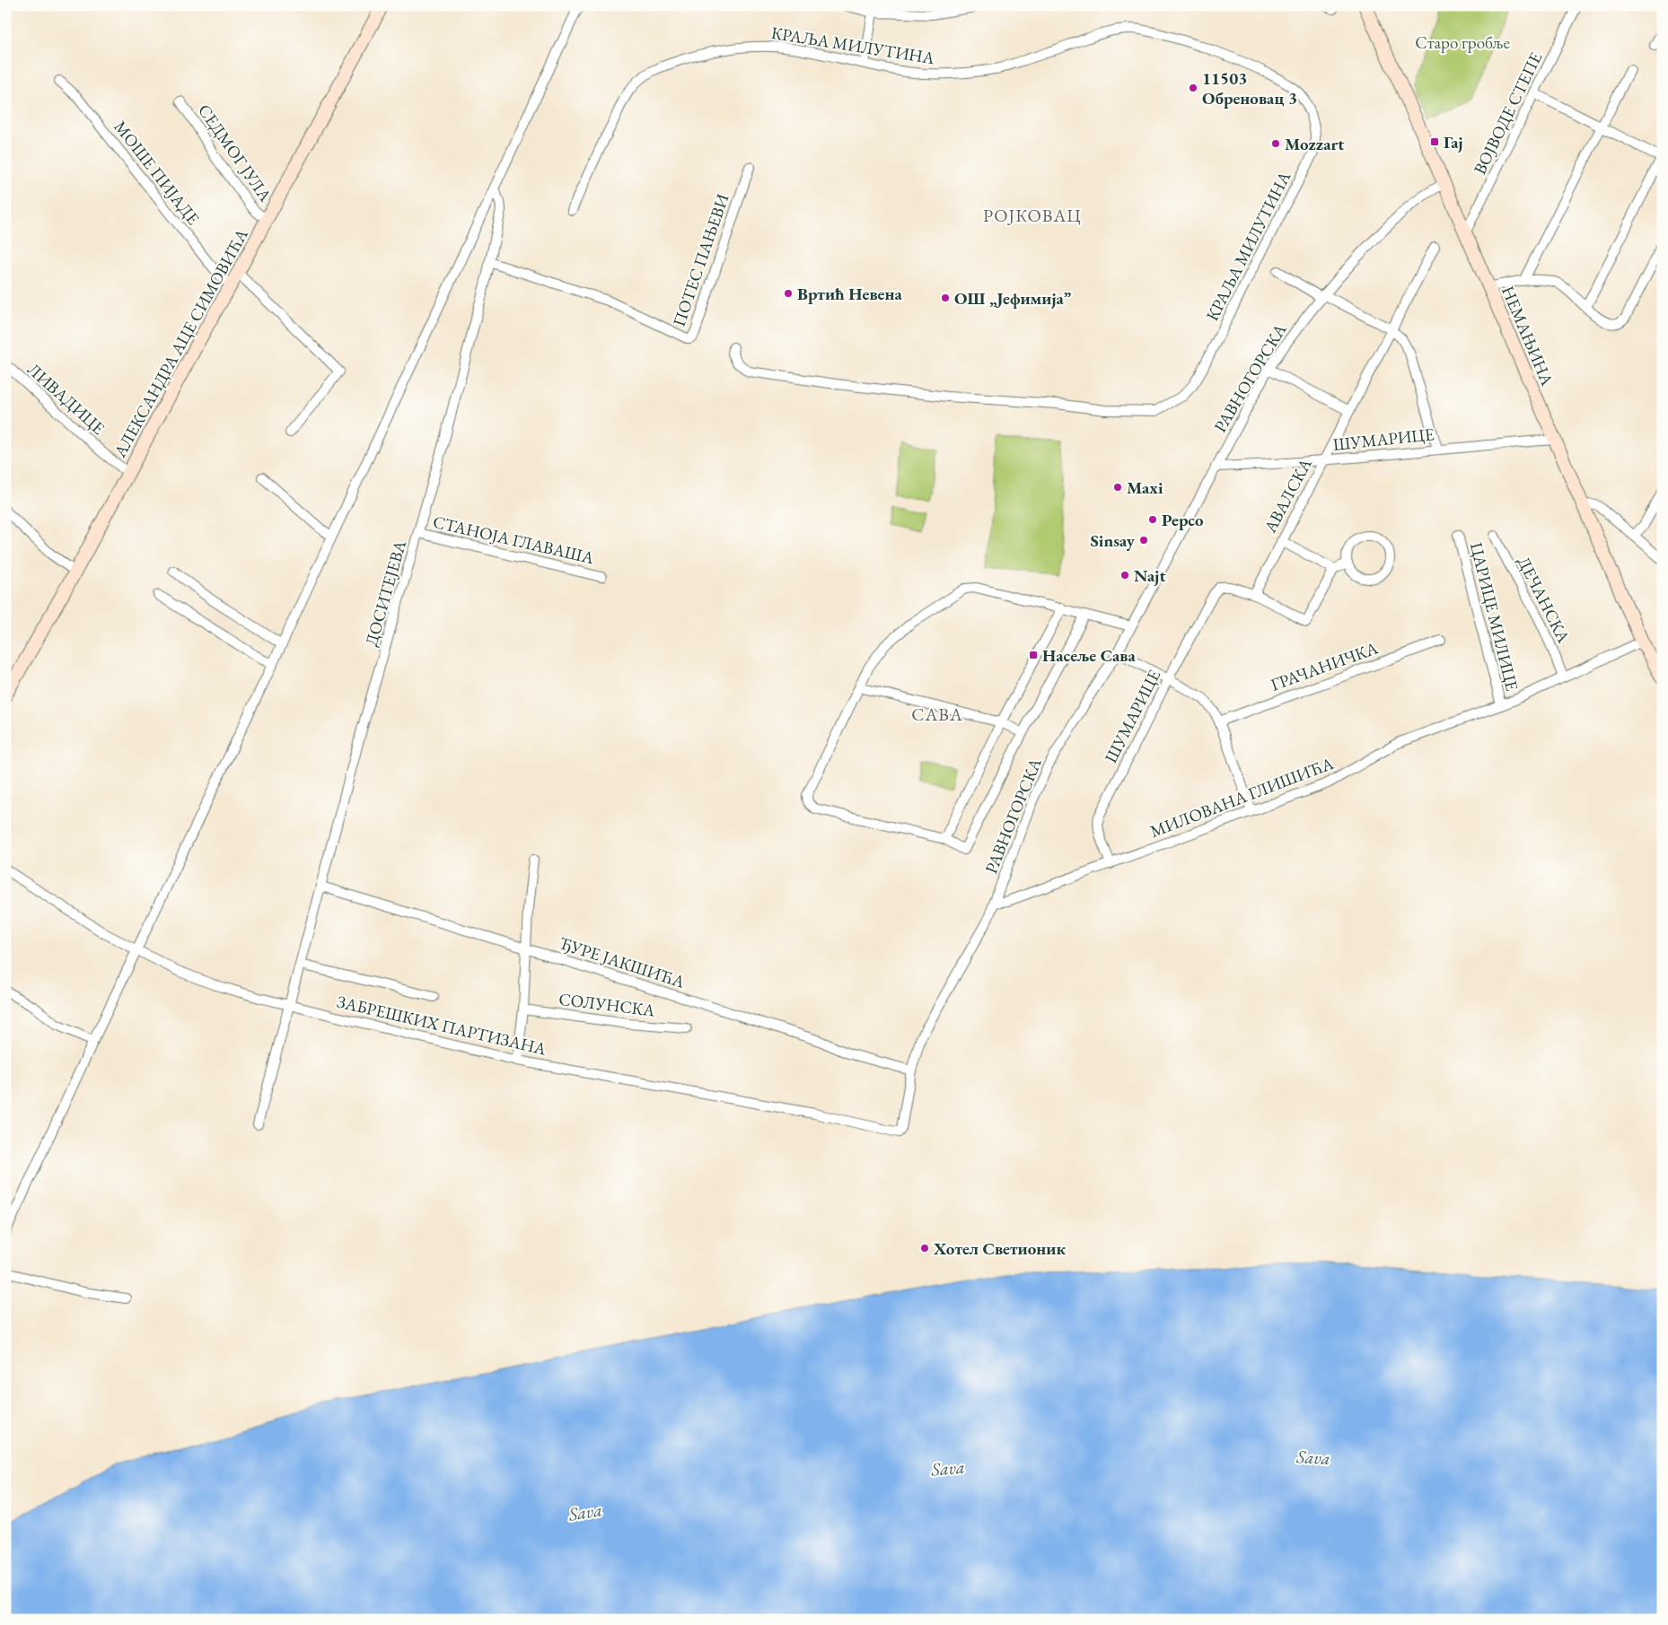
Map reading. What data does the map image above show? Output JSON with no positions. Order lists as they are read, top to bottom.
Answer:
{
  "streets": {
    "street": [
      "КРАЉА МИЛУТИНА",
      "ВОЈВОДЕ СТЕПЕ",
      "СЕДМОГ ЈУЛА",
      "МОШЕ ПИЈАДЕ",
      "ПОТЕС ПАЊЕВИ",
      "НЕМАЊИНА",
      "АЛЕКСАНДРА АЦЕ СИМОВИЋА",
      "РАВНОГОРСКА",
      "ЛИВАДИЦЕ",
      "ШУМАРИЦЕ",
      "АВАЛСКА",
      "СТАНОЈА ГЛАВАША",
      "ДОСИТЕЈЕВА",
      "ДЕЧАНСКА",
      "ЦАРИЦЕ МИЛИЦЕ",
      "ГРАЧАНИЧКА",
      "МИЛОВАНА ГЛИШИЋА",
      "ЂУРЕ ЈАКШИЋА",
      "СОЛУНСКА",
      "ЗАБРЕШКИХ ПАРТИЗАНА"
    ]
  },
  "crossings": [
    ["ВОЈВОДЕ СТЕПЕ", "НЕМАЊИНА"],
    ["СЕДМОГ ЈУЛА", "АЛЕКСАНДРА АЦЕ СИМОВИЋА"],
    ["МОШЕ ПИЈАДЕ", "АЛЕКСАНДРА АЦЕ СИМОВИЋА"],
    ["ПОТЕС ПАЊЕВИ", "ДОСИТЕЈЕВА"],
    ["НЕМАЊИНА", "РАВНОГОРСКА"],
    ["НЕМАЊИНА", "ШУМАРИЦЕ"],
    ["НЕМАЊИНА", "МИЛОВАНА ГЛИШИЋА"],
    ["АЛЕКСАНДРА АЦЕ СИМОВИЋА", "ЛИВАДИЦЕ"],
    ["РАВНОГОРСКА", "ШУМАРИЦЕ"],
    ["РАВНОГОРСКА", "МИЛОВАНА ГЛИШИЋА"],
    ["РАВНОГОРСКА", "ЂУРЕ ЈАКШИЋА"],
    ["РАВНОГОРСКА", "ЗАБРЕШКИХ ПАРТИЗАНА"],
    ["ШУМАРИЦЕ", "АВАЛСКА"],
    ["ШУМАРИЦЕ", "МИЛОВАНА ГЛИШИЋА"],
    ["СТАНОЈА ГЛАВАША", "ДОСИТЕЈЕВА"],
    ["ДОСИТЕЈЕВА", "ЂУРЕ ЈАКШИЋА"],
    ["ДОСИТЕЈЕВА", "ЗАБРЕШКИХ ПАРТИЗАНА"],
    ["ДЕЧАНСКА", "МИЛОВАНА ГЛИШИЋА"],
    ["ЦАРИЦЕ МИЛИЦЕ", "МИЛОВАНА ГЛИШИЋА"]
  ],
  "districts": ["РОЈКОВАЦ", "САВА"],
  "water": ["Sava"],
  "parks": ["Старо гробље"],
  "places": {
    "other": [
      "11503 Обреновац 3",
      "Mozzart",
      "Вртић Невена",
      "ОШ „Јефимија”",
      "Maxi",
      "Pepco",
      "Sinsay",
      "Najt",
      "Хотел Светионик"
    ],
    "transit": ["Гај", "Насеље Сава"]
  }
}
